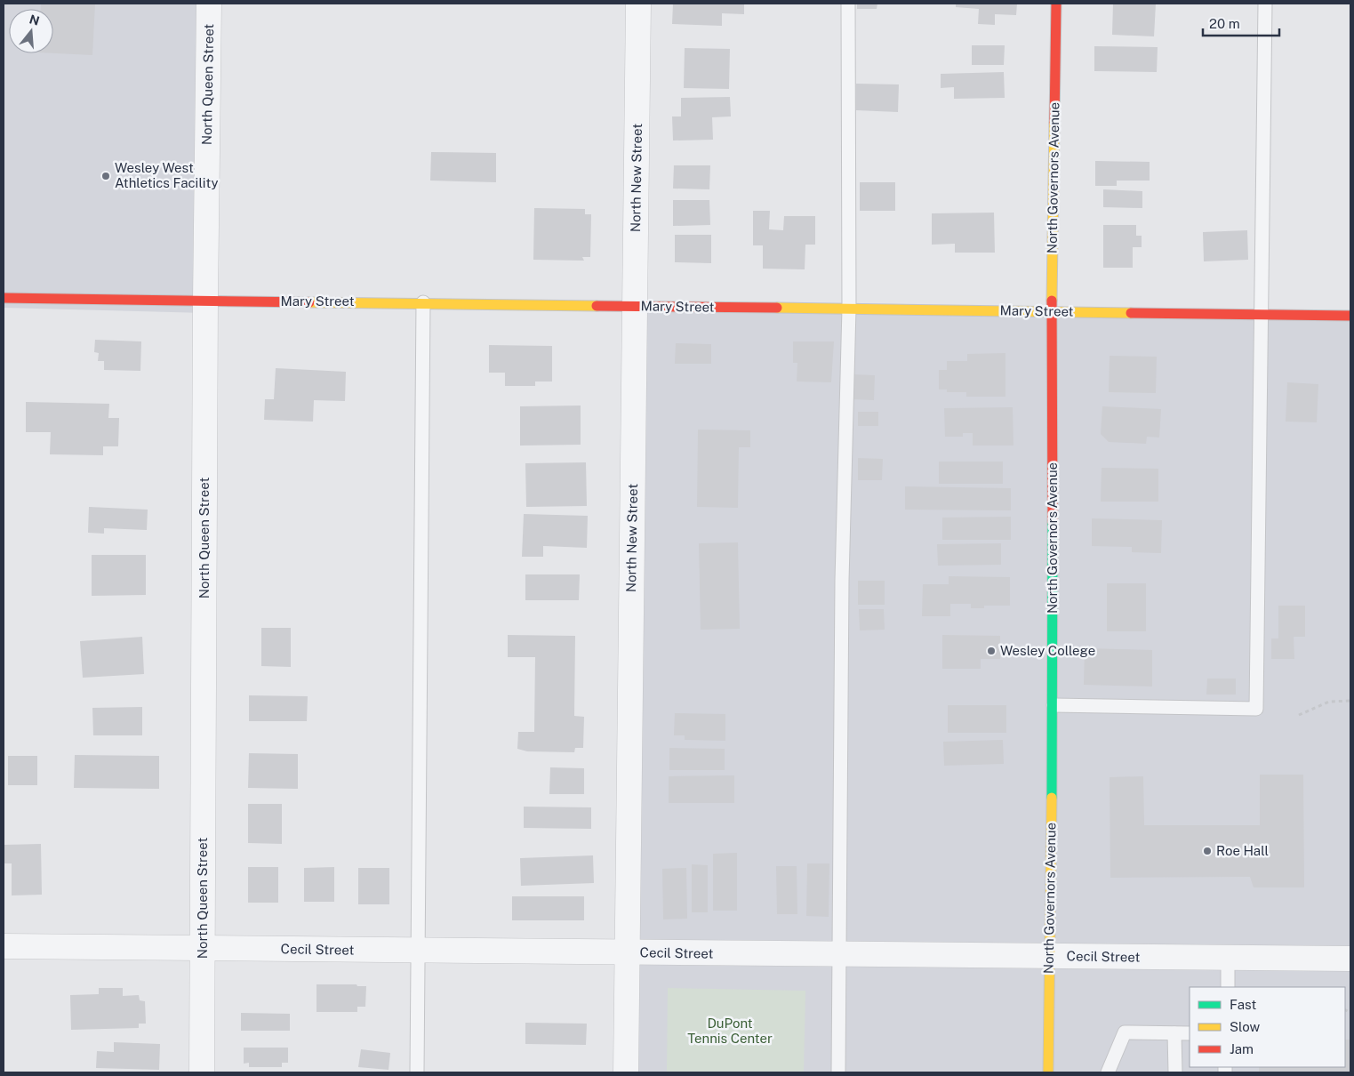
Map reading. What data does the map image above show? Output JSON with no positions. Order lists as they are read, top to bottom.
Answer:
{
  "streets": {
    "street": [
      "North Queen Street",
      "North New Street",
      "North Governors Avenue",
      "Mary Street",
      "Cecil Street"
    ]
  },
  "crossings": [
    ["North Queen Street", "Mary Street"],
    ["North Queen Street", "Cecil Street"],
    ["North New Street", "Mary Street"],
    ["North New Street", "Cecil Street"],
    ["North Governors Avenue", "Mary Street"],
    ["North Governors Avenue", "Cecil Street"]
  ],
  "parks": ["DuPont Tennis Center"],
  "places": ["Wesley West Athletics Facility", "Wesley College", "Roe Hall"],
  "legend": ["Fast", "Slow", "Jam"],
  "scale_bar": "20 m",
  "north": "top"
}
